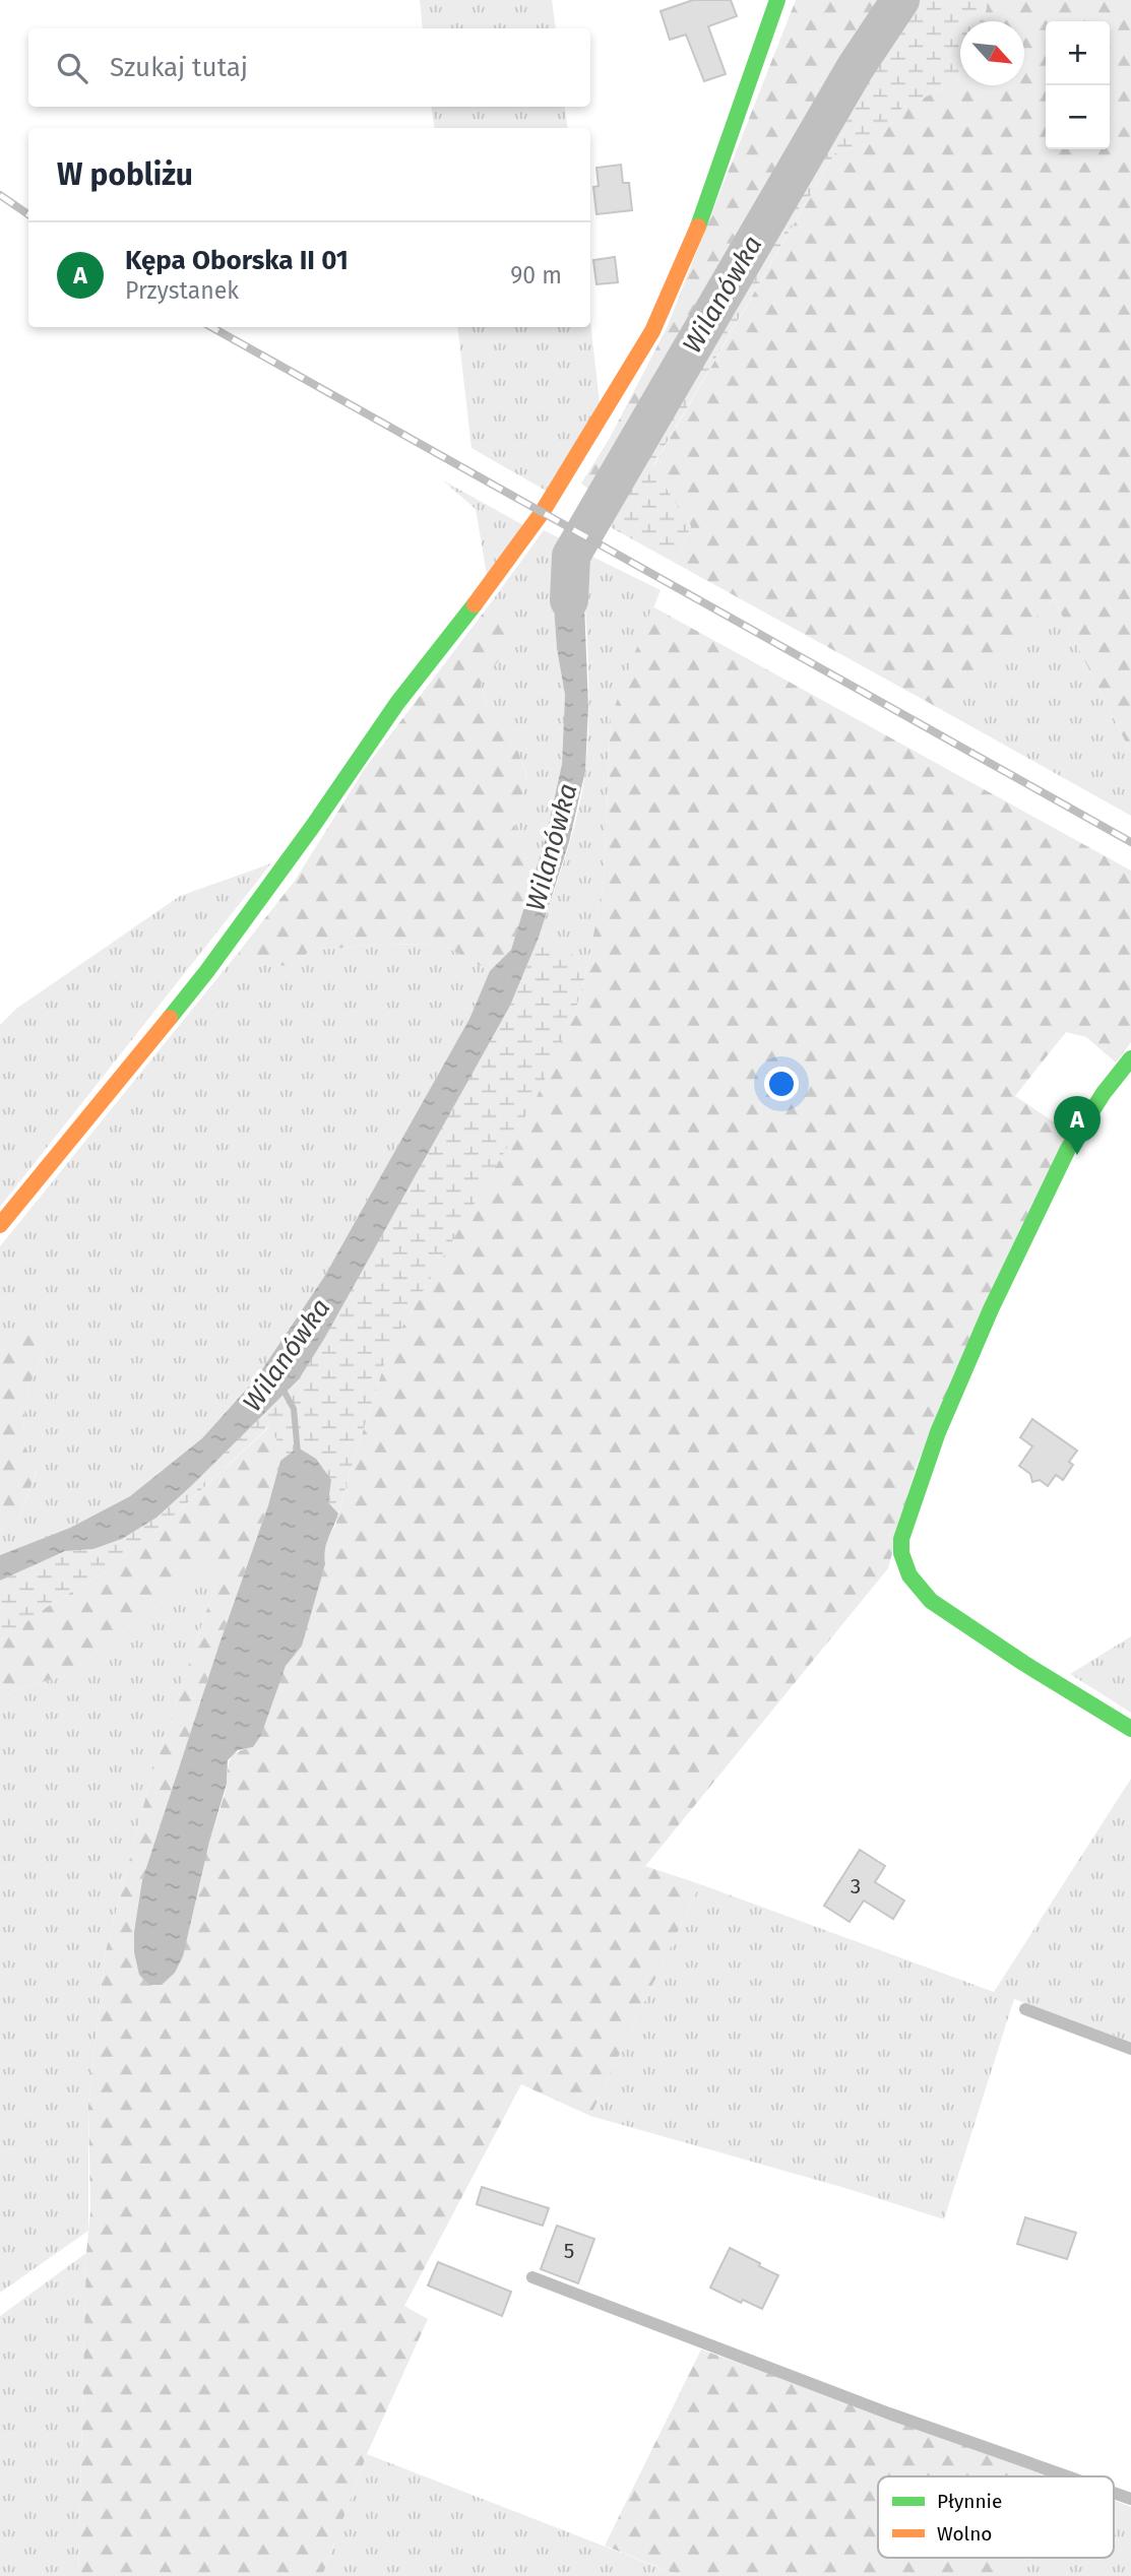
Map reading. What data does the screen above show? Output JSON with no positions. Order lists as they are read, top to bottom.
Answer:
{
  "water": ["Wilanówka"],
  "house_numbers": ["3", "5"],
  "legend": ["Płynnie", "Wolno"],
  "north": "bottom right",
  "page": {
    "map_buttons": ["+", "−"],
    "search": "Szukaj tutaj",
    "heading": "W pobliżu",
    "list": [
      {
        "mark": "A",
        "name": "Kępa Oborska II 01",
        "note": "Przystanek",
        "value": "90 m"
      }
    ],
    "pins": "A"
  }
}
